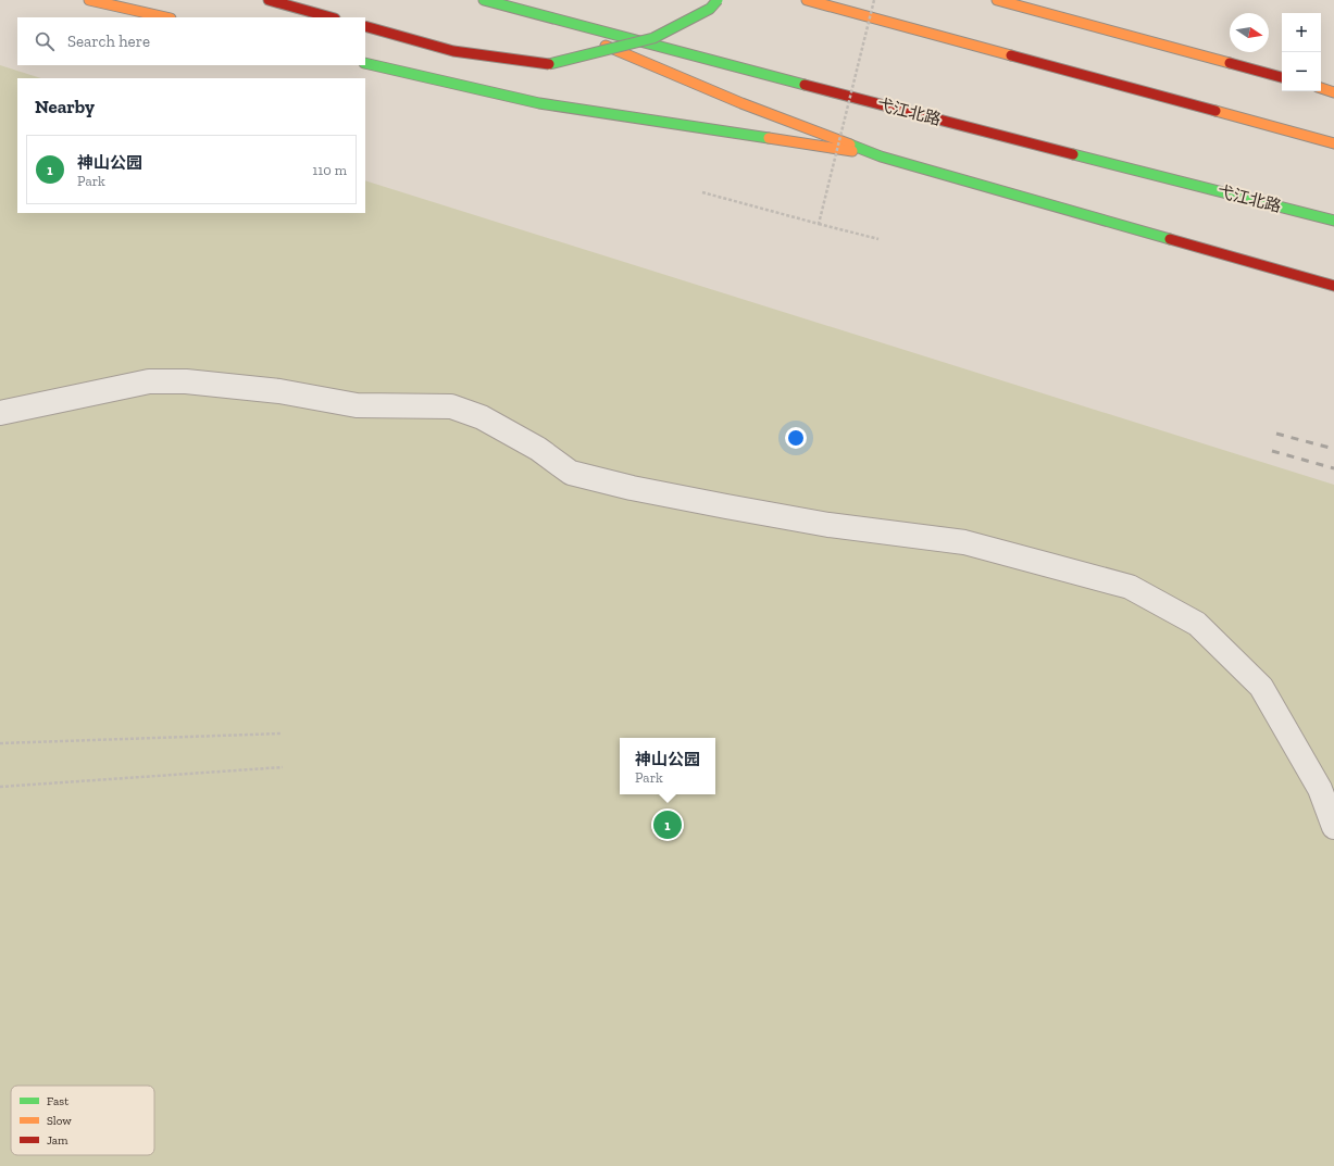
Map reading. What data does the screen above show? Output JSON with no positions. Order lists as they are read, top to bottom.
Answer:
{
  "streets": {
    "main road": ["弋江北路"]
  },
  "legend": ["Fast", "Slow", "Jam"],
  "north": "right",
  "page": {
    "map_buttons": ["+", "−"],
    "search": "Search here",
    "heading": "Nearby",
    "list": [
      {
        "mark": "1",
        "name": "神山公园",
        "note": "Park",
        "value": "110 m"
      }
    ],
    "popup": ["神山公园", "Park"],
    "pins": "1"
  }
}
